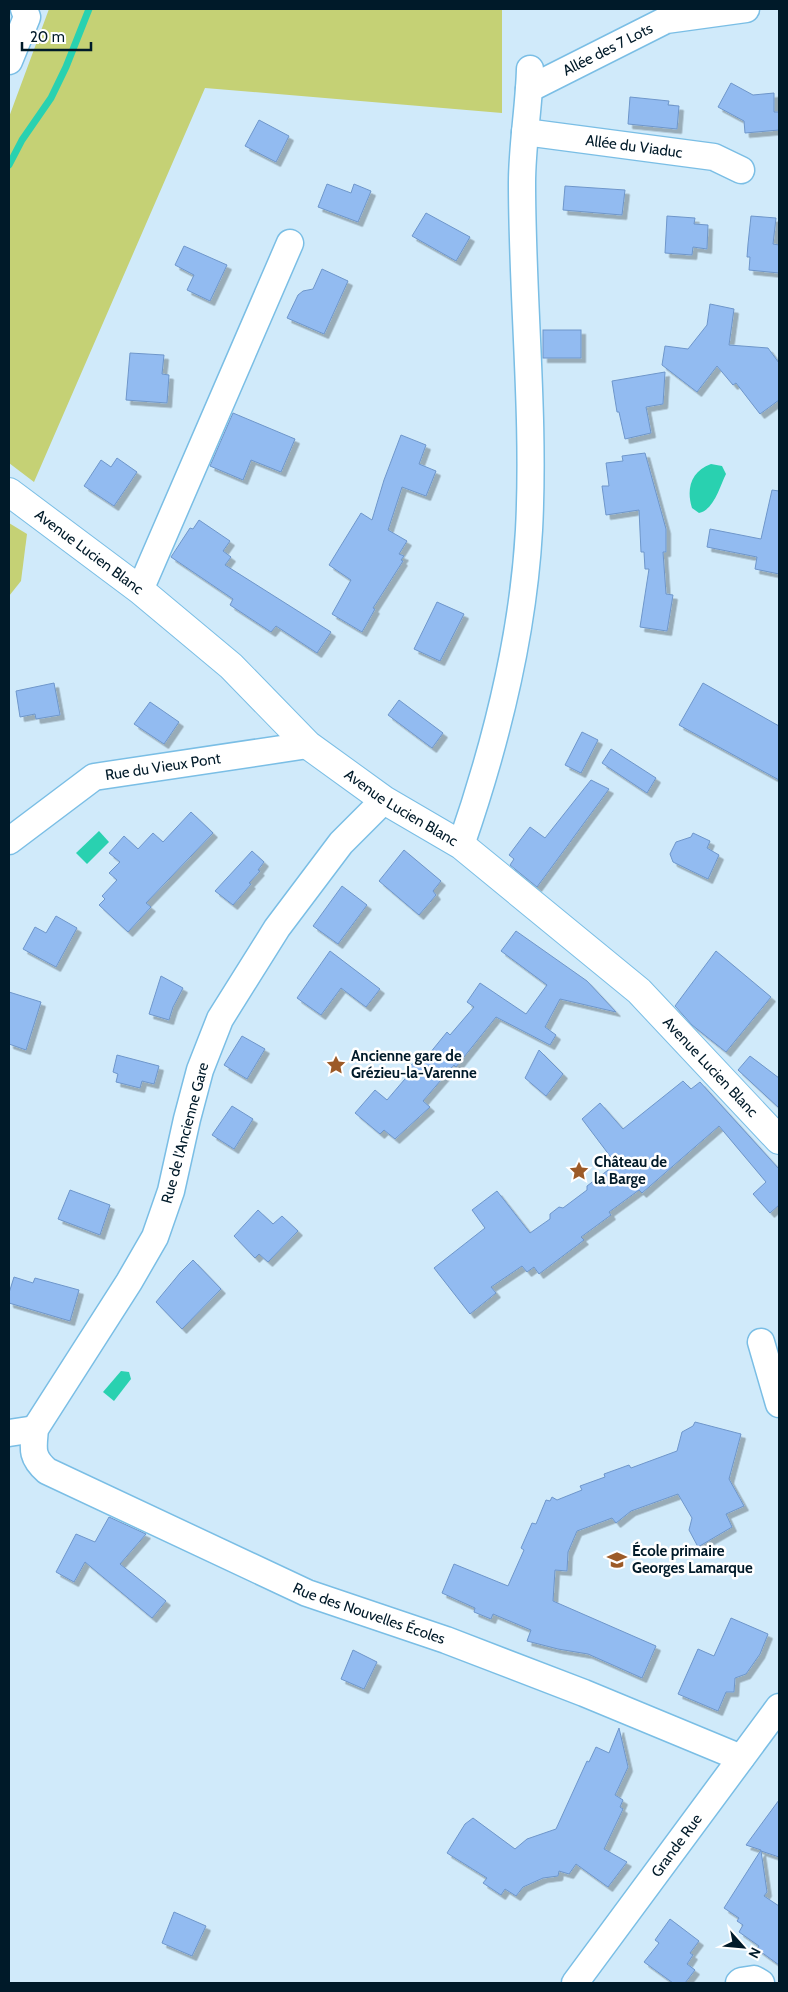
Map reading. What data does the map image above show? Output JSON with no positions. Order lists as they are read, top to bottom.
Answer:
{
  "streets": {
    "main road": ["Avenue Lucien Blanc"],
    "street": [
      "Allée des 7 Lots",
      "Allée du Viaduc",
      "Rue du Vieux Pont",
      "Rue de l'Ancienne Gare",
      "Rue des Nouvelles Écoles",
      "Grande Rue"
    ]
  },
  "crossings": [
    ["Allée des 7 Lots", "Allée du Viaduc"],
    ["Avenue Lucien Blanc", "Rue du Vieux Pont"],
    ["Avenue Lucien Blanc", "Rue de l'Ancienne Gare"],
    ["Rue de l'Ancienne Gare", "Rue des Nouvelles Écoles"],
    ["Rue des Nouvelles Écoles", "Grande Rue"]
  ],
  "places": {
    "place": ["Ancienne gare de Grézieu-la-Varenne", "Château de la Barge"],
    "school or university": ["École primaire Georges Lamarque"]
  },
  "scale_bar": "20 m",
  "north": "bottom right"
}
